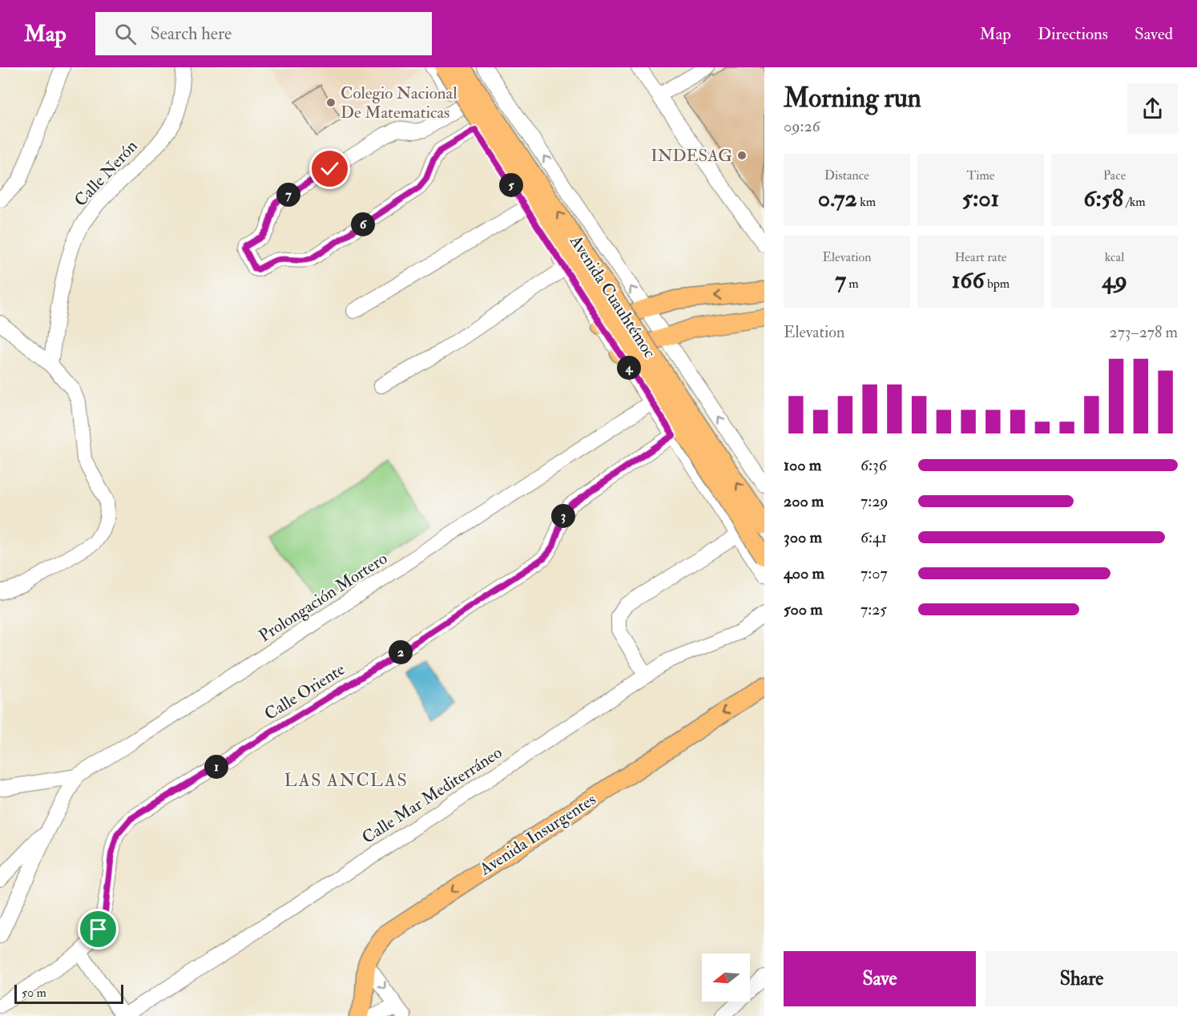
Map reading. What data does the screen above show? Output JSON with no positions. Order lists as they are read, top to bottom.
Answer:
{
  "streets": {
    "main road": ["Avenida Cuauhtémoc", "Avenida Insurgentes"],
    "street": [
      "Calle Nerón",
      "Prolongación Mortero",
      "Calle Oriente",
      "Calle Mar Mediterráneo"
    ]
  },
  "one_way": ["Avenida Insurgentes"],
  "districts": ["LAS ANCLAS"],
  "places": ["Colegio Nacional De Matematicas", "INDESAG"],
  "scale_bar": "50 m",
  "north": "left",
  "page": {
    "header": "Map",
    "search": "Search here",
    "nav": ["Map", "Directions", "Saved"],
    "heading": ["Morning run", "09:26"],
    "stats": [
      ["Distance", "0.72 km"],
      ["Time", "5:01"],
      ["Pace", "6:58 /km"],
      ["Elevation", "7 m"],
      ["Heart rate", "166 bpm"],
      ["kcal", "49"]
    ],
    "pins": [
      "5",
      "7",
      "6",
      "4",
      "3",
      "2",
      "1"
    ],
    "chart": ["Elevation", "273–278 m"],
    "list": [
      {
        "name": "100 m",
        "note": "6:36"
      },
      {
        "name": "200 m",
        "note": "7:29"
      },
      {
        "name": "300 m",
        "note": "6:41"
      },
      {
        "name": "400 m",
        "note": "7:07"
      },
      {
        "name": "500 m",
        "note": "7:25"
      }
    ],
    "buttons": ["Save", "Share"],
    "scale": "50 m"
  }
}
